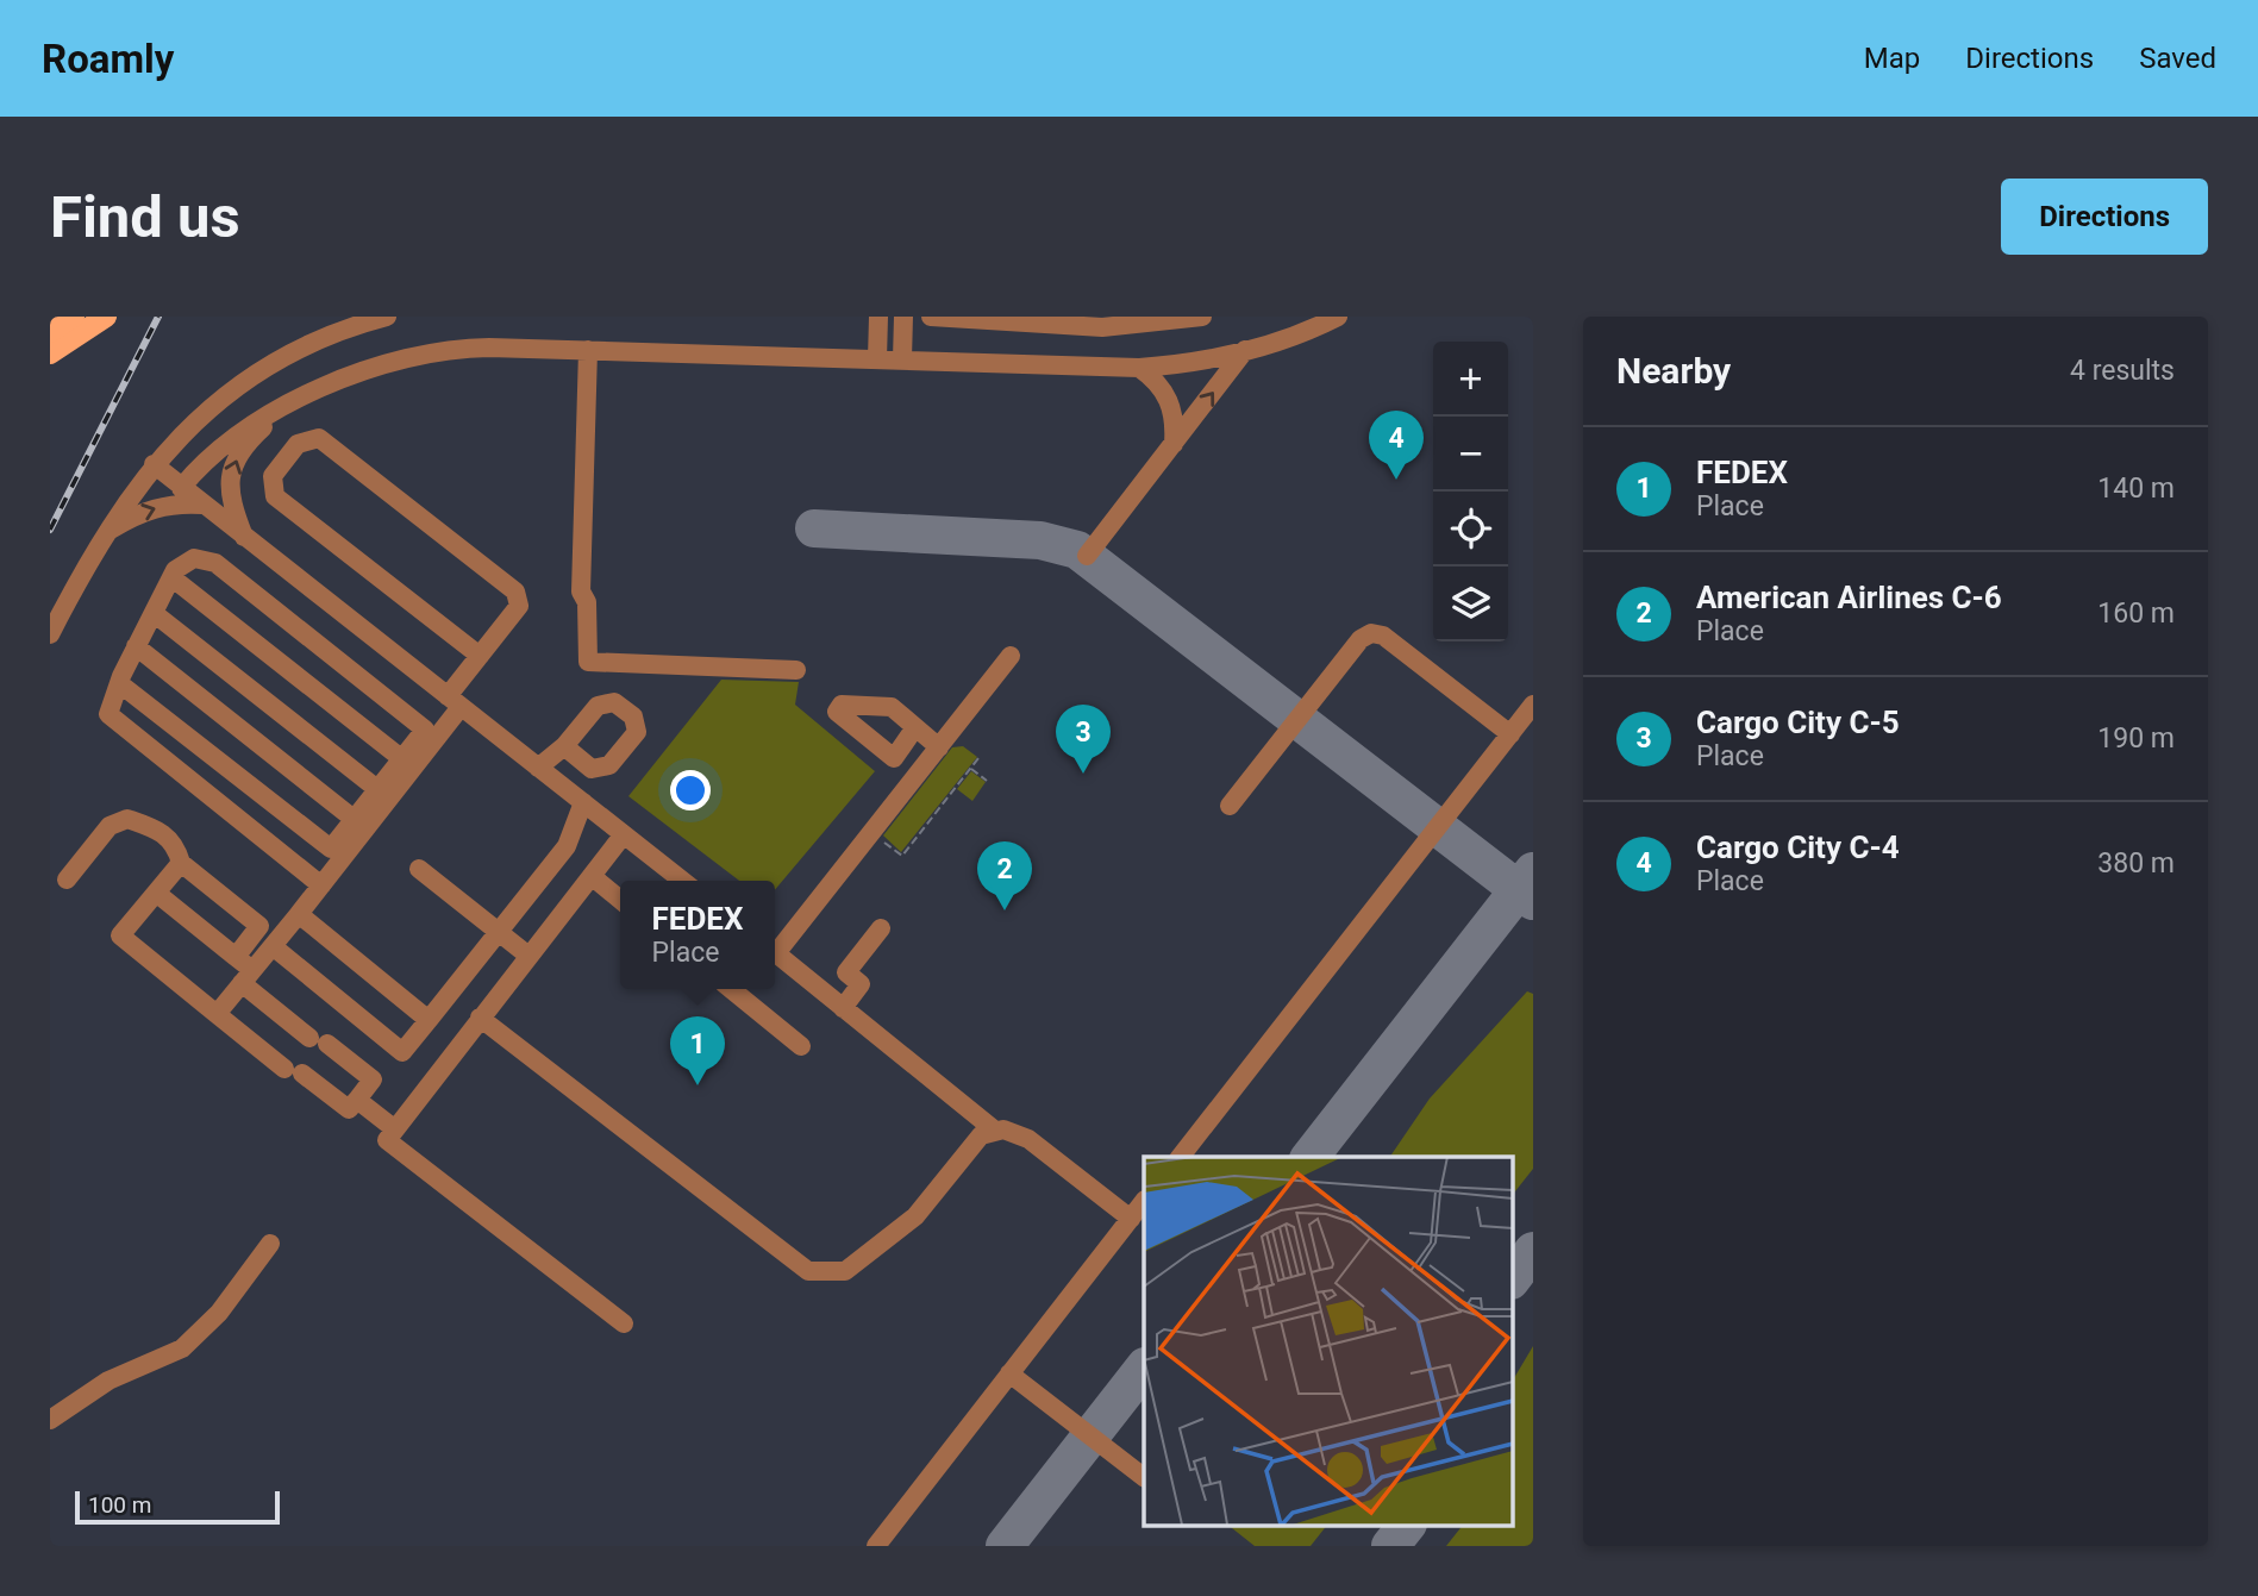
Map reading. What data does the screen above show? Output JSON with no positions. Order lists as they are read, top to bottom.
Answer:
{
  "scale_bar": "100 m",
  "page": {
    "header": "Roamly",
    "nav": ["Map", "Directions", "Saved"],
    "buttons": "Directions",
    "title": "Find us",
    "heading": ["Nearby", "4 results"],
    "map_buttons": ["+", "−"],
    "pins": [
      "4",
      "3",
      "2",
      "1"
    ],
    "list": [
      {
        "mark": "1",
        "name": "FEDEX",
        "note": "Place",
        "value": "140 m"
      },
      {
        "mark": "2",
        "name": "American Airlines C-6",
        "note": "Place",
        "value": "160 m"
      },
      {
        "mark": "3",
        "name": "Cargo City C-5",
        "note": "Place",
        "value": "190 m"
      },
      {
        "mark": "4",
        "name": "Cargo City C-4",
        "note": "Place",
        "value": "380 m"
      }
    ],
    "popup": ["FEDEX", "Place"],
    "scale": "100 m"
  }
}
